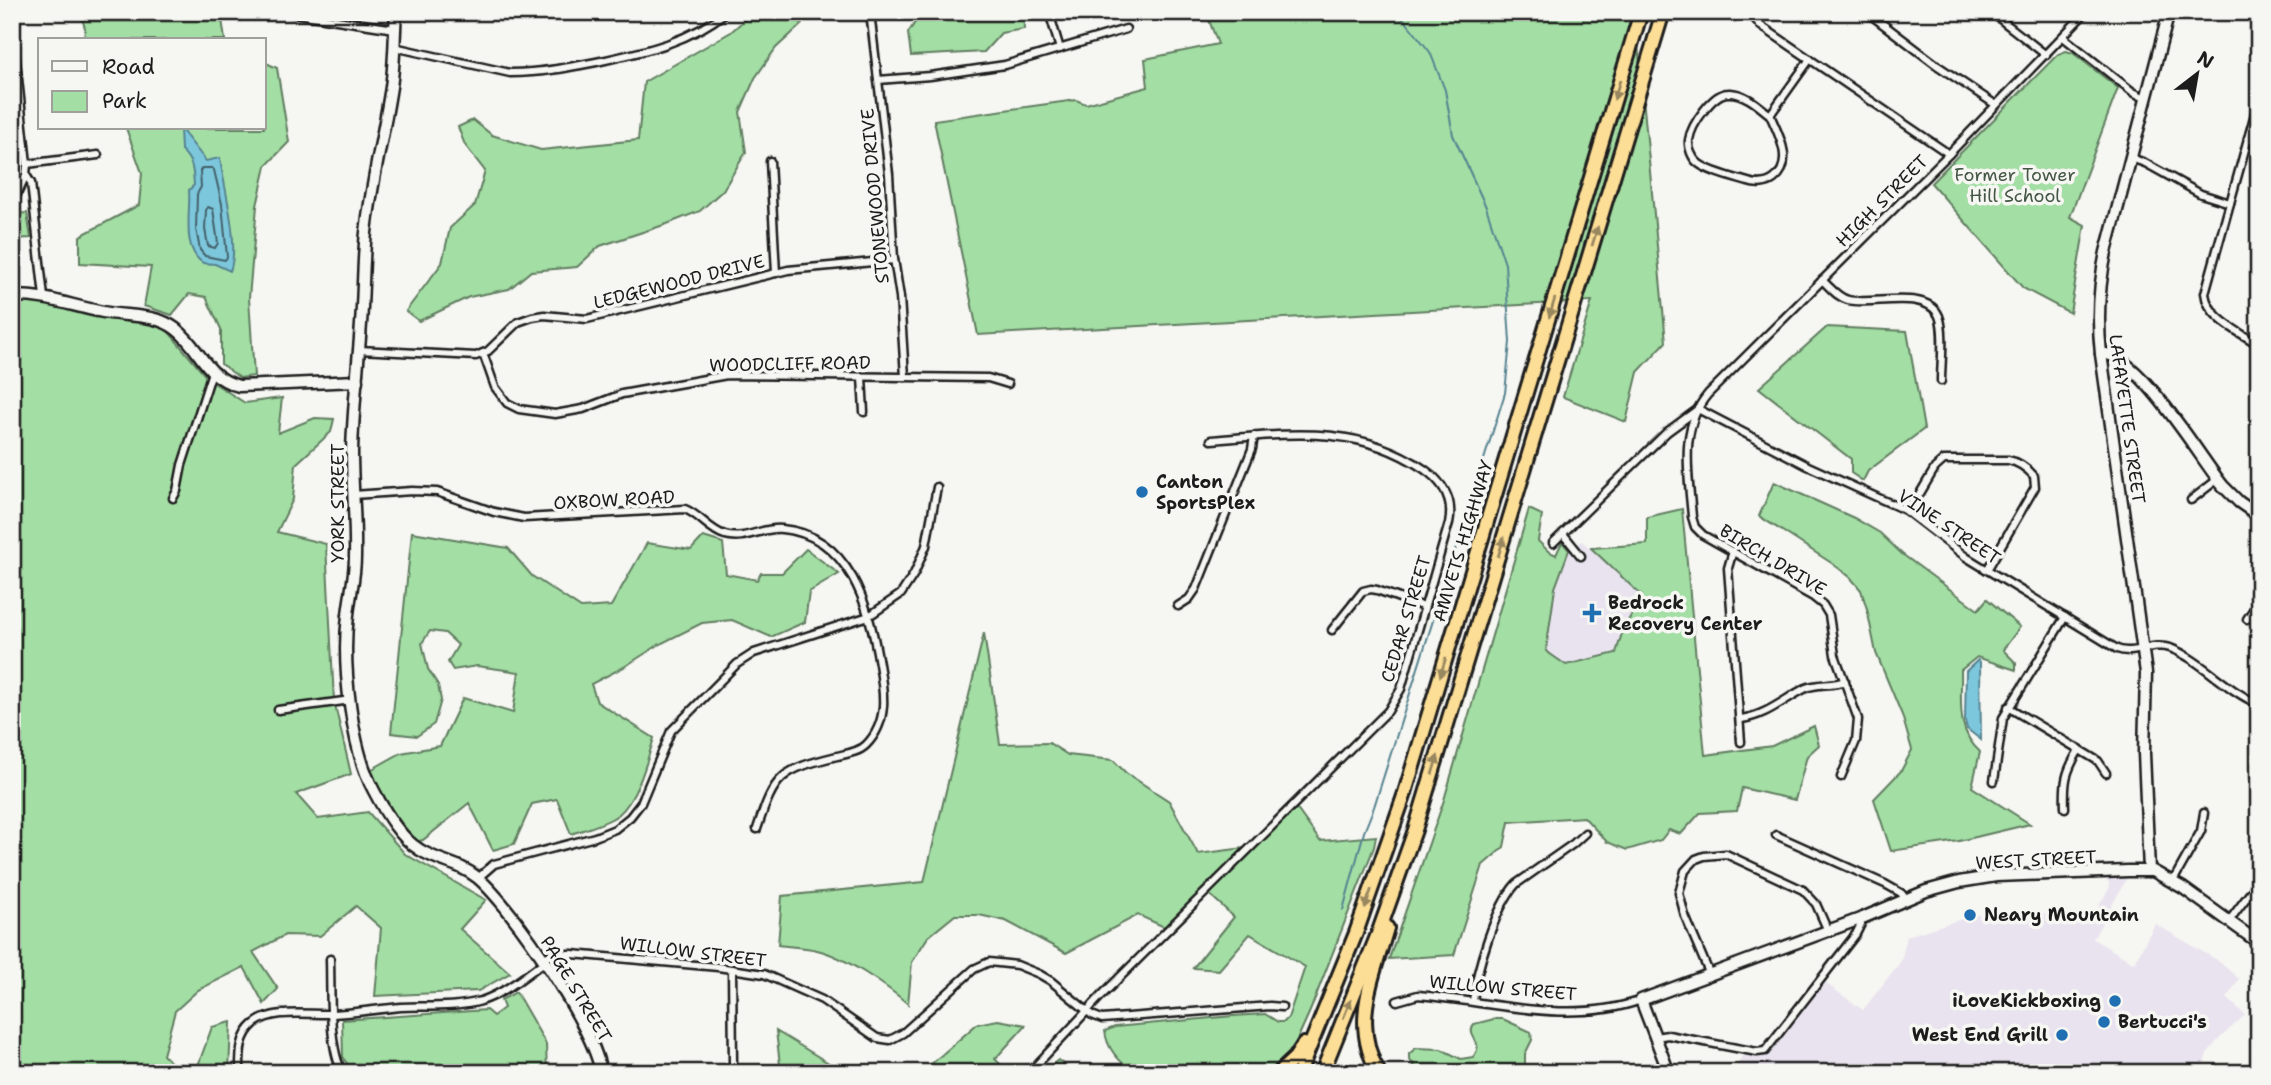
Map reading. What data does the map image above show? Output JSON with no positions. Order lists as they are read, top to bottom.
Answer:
{
  "streets": {
    "highway": ["AMVETS HIGHWAY"],
    "street": [
      "STONEWOOD DRIVE",
      "HIGH STREET",
      "LEDGEWOOD DRIVE",
      "WOODCLIFF ROAD",
      "LAFAYETTE STREET",
      "OXBOW ROAD",
      "YORK STREET",
      "VINE STREET",
      "BIRCH DRIVE",
      "CEDAR STREET",
      "WEST STREET",
      "WILLOW STREET",
      "PAGE STREET"
    ]
  },
  "crossings": [
    ["STONEWOOD DRIVE", "LEDGEWOOD DRIVE"],
    ["STONEWOOD DRIVE", "WOODCLIFF ROAD"],
    ["HIGH STREET", "VINE STREET"],
    ["HIGH STREET", "BIRCH DRIVE"],
    ["LEDGEWOOD DRIVE", "WOODCLIFF ROAD"],
    ["LAFAYETTE STREET", "VINE STREET"],
    ["LAFAYETTE STREET", "WEST STREET"],
    ["OXBOW ROAD", "YORK STREET"],
    ["YORK STREET", "PAGE STREET"],
    ["VINE STREET", "BIRCH DRIVE"],
    ["CEDAR STREET", "WILLOW STREET"],
    ["WEST STREET", "WILLOW STREET"],
    ["WILLOW STREET", "PAGE STREET"]
  ],
  "parks": ["Former Tower Hill School"],
  "places": {
    "other": [
      "Canton SportsPlex",
      "Neary Mountain",
      "iLoveKickboxing",
      "Bertucci's",
      "West End Grill"
    ],
    "health": ["Bedrock Recovery Center"]
  },
  "legend": ["Road", "Park"],
  "north": "top right"
}
